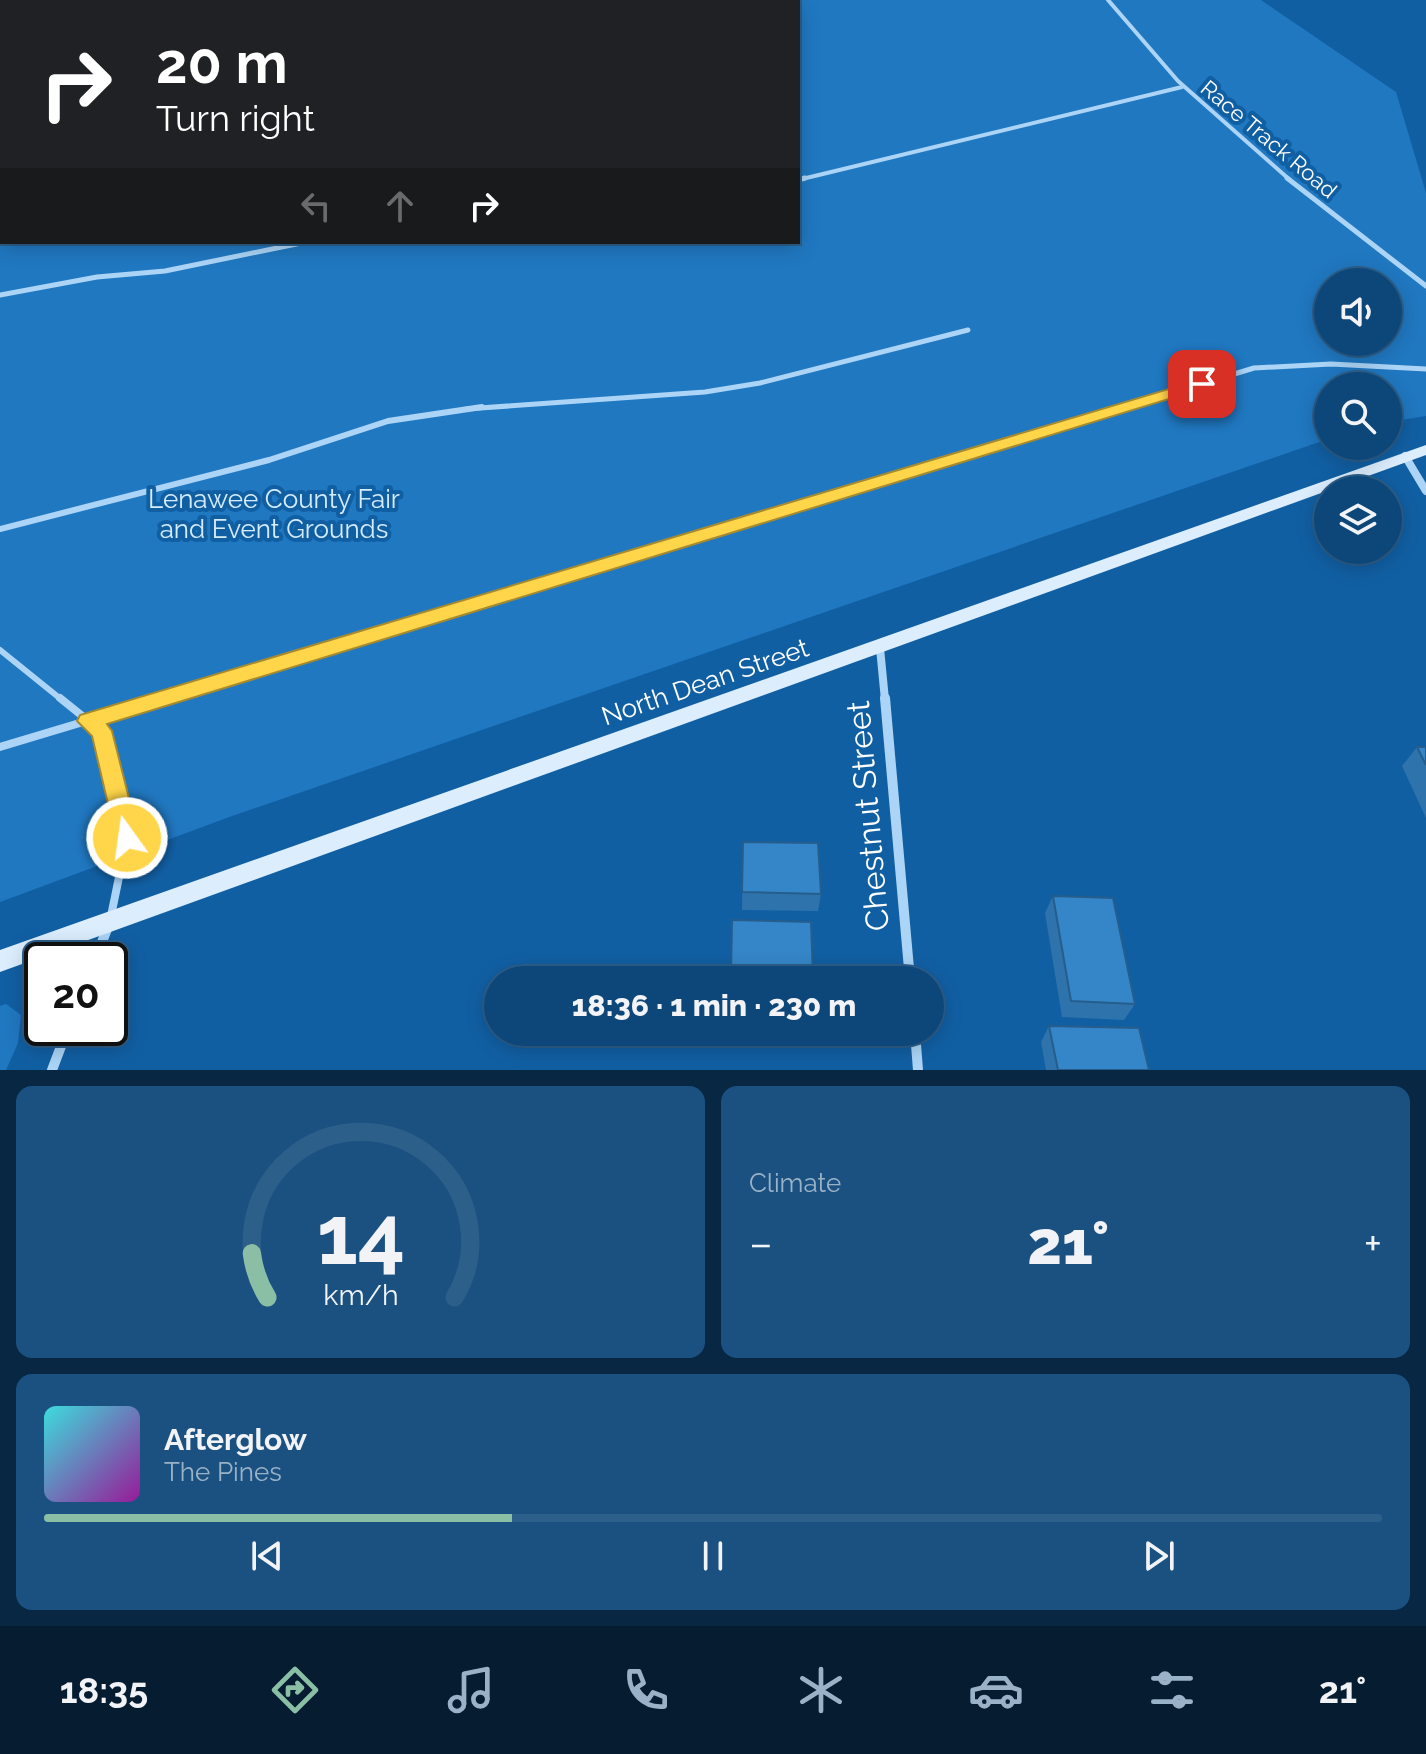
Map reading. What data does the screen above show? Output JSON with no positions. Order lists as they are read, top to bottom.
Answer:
{
  "streets": {
    "street": ["North Dean Street", "Chestnut Street"],
    "lane": ["Race Track Road"]
  },
  "crossings": [
    ["North Dean Street", "Chestnut Street"]
  ],
  "parks": ["Lenawee County Fair and Event Grounds"],
  "page": {
    "turn": ["20 m", "Turn right"],
    "limit": "20",
    "trip": "18:36 · 1 min · 230 m",
    "tile": "Climate",
    "heat": ["−", "21°", "+"],
    "song": ["Afterglow", "The Pines"],
    "tabs": ["18:35", "21°"],
    "gauge": ["14", "km/h"]
  }
}
